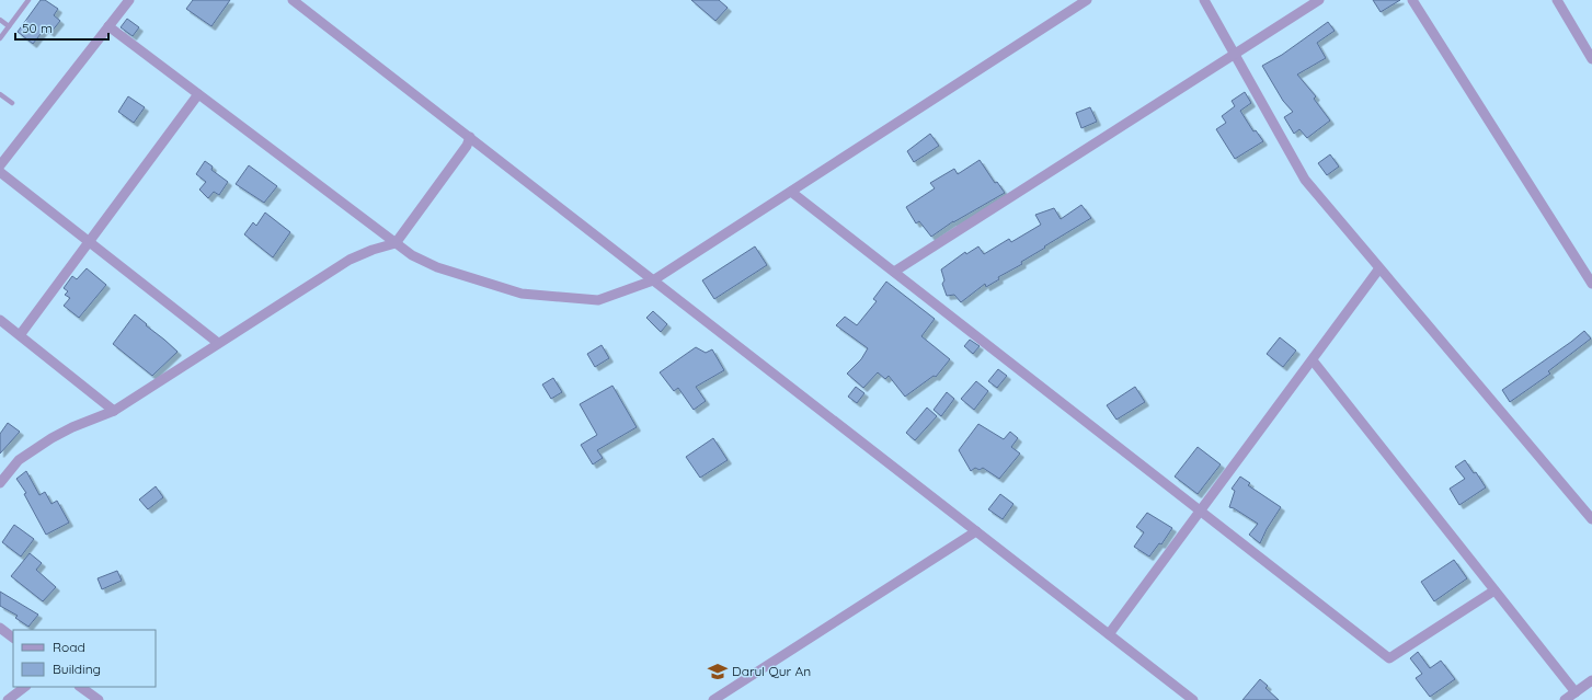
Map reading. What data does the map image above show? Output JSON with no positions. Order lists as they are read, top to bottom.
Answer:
{
  "places": {
    "school or university": ["Darul Qur An"]
  },
  "legend": ["Road", "Building"],
  "scale_bar": "50 m"
}
